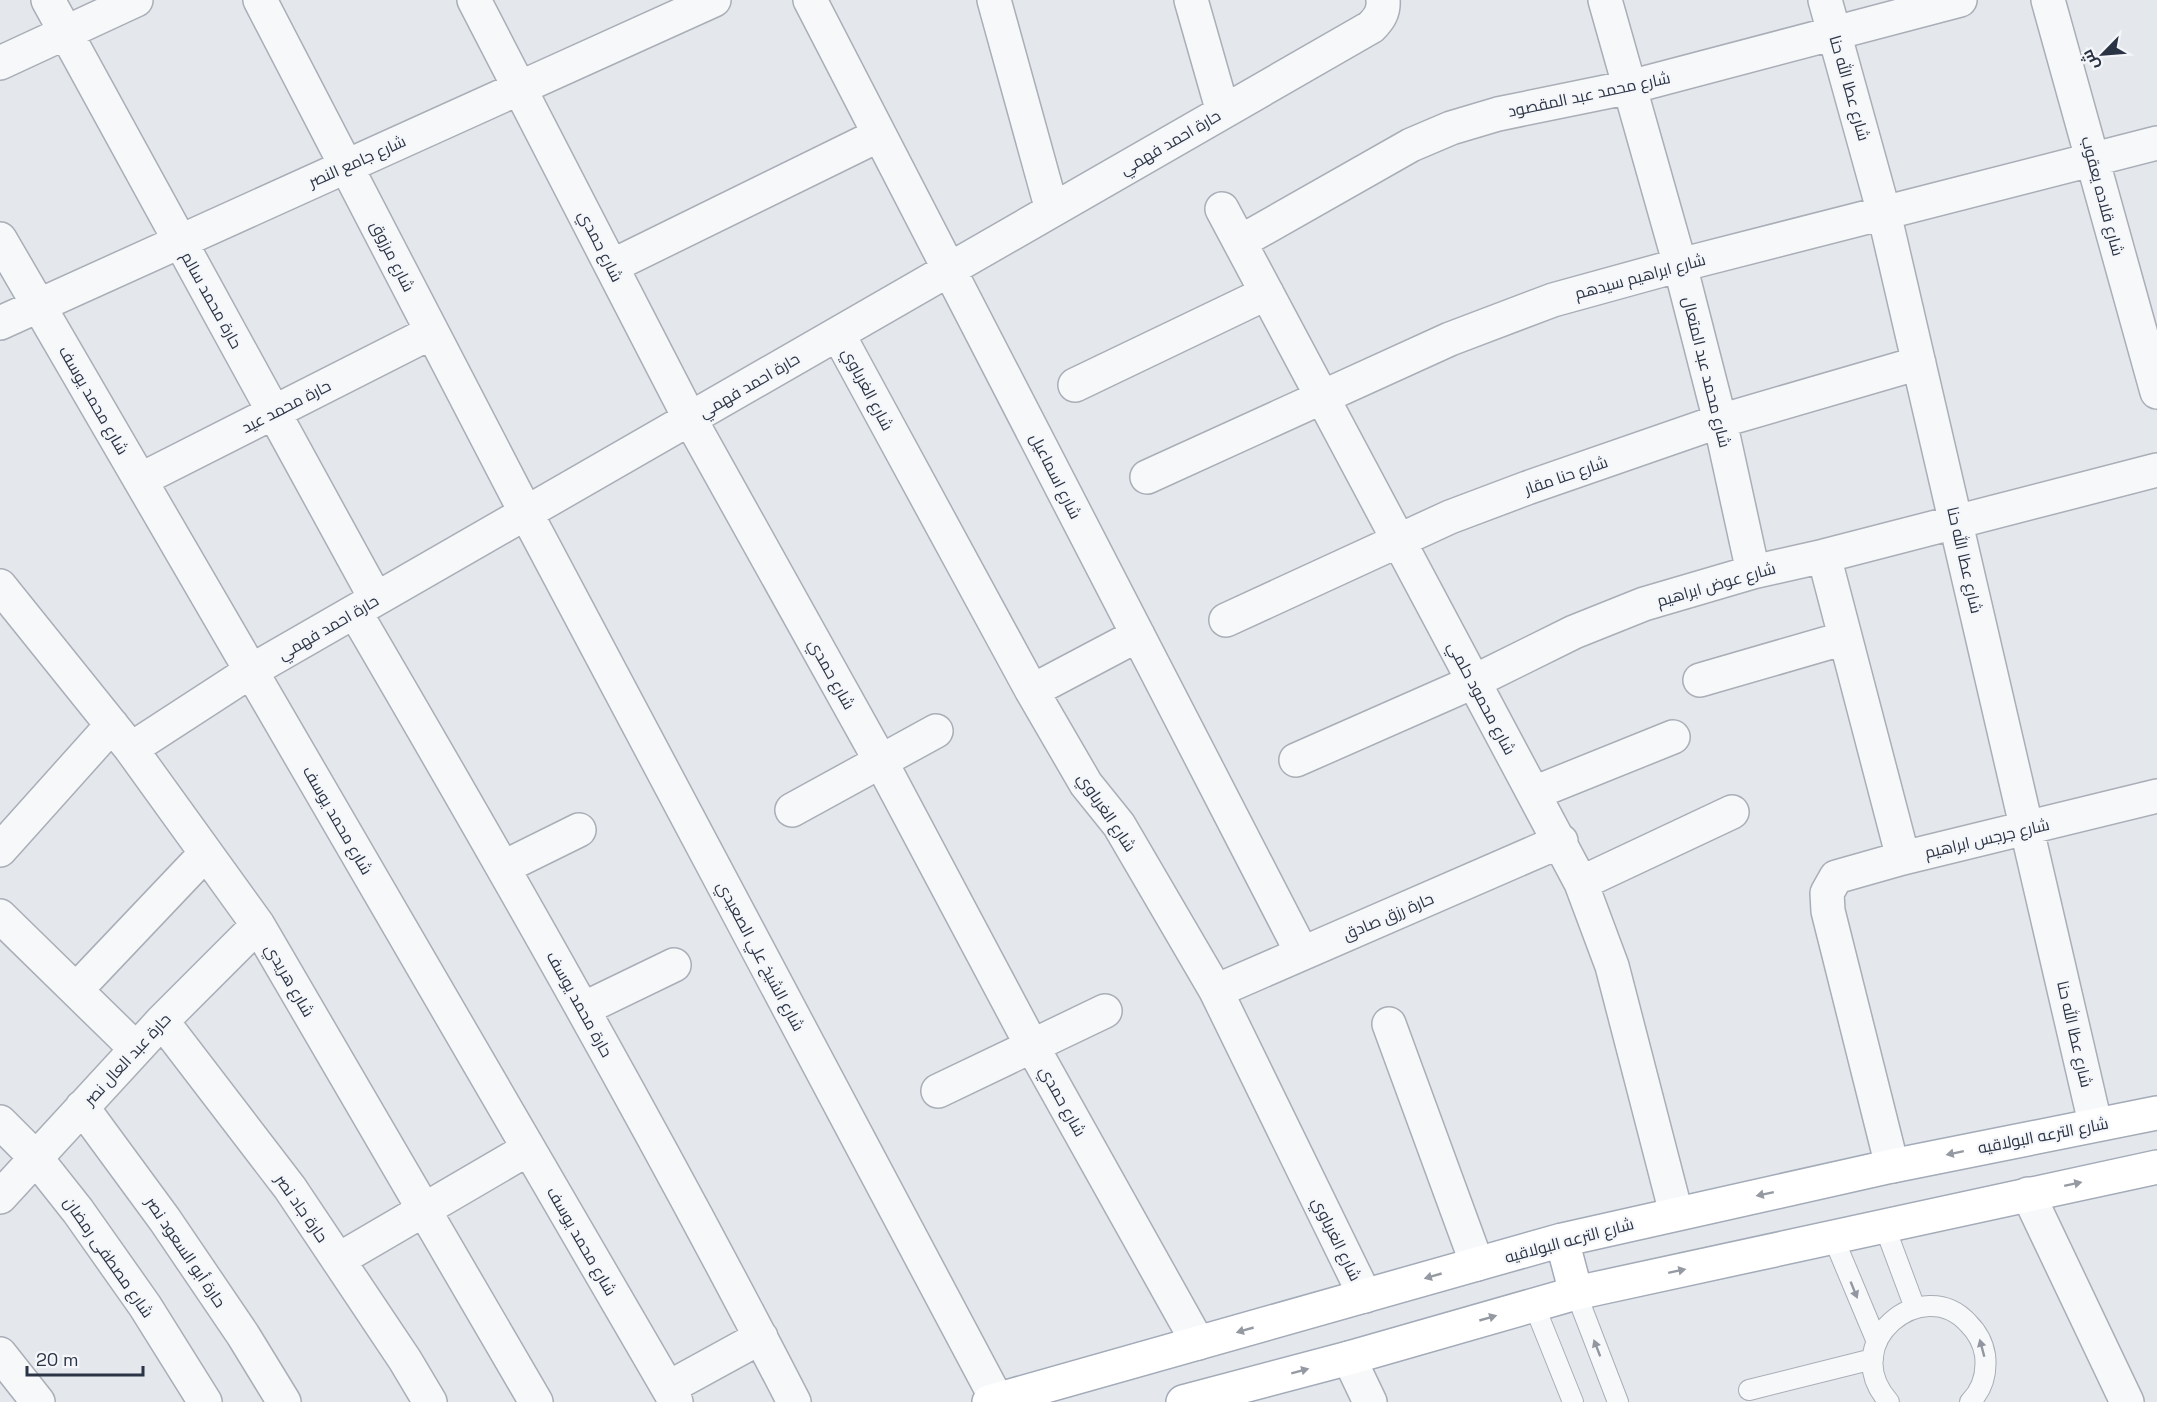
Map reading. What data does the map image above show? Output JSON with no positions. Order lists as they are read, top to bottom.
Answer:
{
  "streets": {
    "main road": ["شارع الترعه البولاقيه"],
    "street": [
      "شارع عطا الله حنا",
      "شارع محمد عبد المقصود",
      "حارة احمد فهمي",
      "شارع جامع النصر",
      "شارع قلاده يعقوب",
      "شارع حمدي",
      "شارع مرزوق",
      "شارع ابراهيم سيدهم",
      "حارة محمد سالم",
      "شارع محمد عبد المتعال",
      "شارع الغرباوي",
      "شارع محمد يوسف",
      "حارة محمد عيد",
      "شارع حنا مقار",
      "شارع اسماعيل",
      "شارع عوض ابراهيم",
      "شارع محمود حلمي",
      "شارع جرجس ابراهيم",
      "حارة رزق صادق",
      "شارع الشيخ علي الصعيدي",
      "شارع هريدي",
      "حارة محمد يوسف",
      "حارة عبد العال نصر",
      "حارة جاد نصر",
      "حارة أبو السعود نصر",
      "شارع مصطفى رمضان"
    ]
  },
  "crossings": [
    ["شارع عطا الله حنا", "شارع محمد عبد المقصود"],
    ["شارع عطا الله حنا", "شارع ابراهيم سيدهم"],
    ["شارع عطا الله حنا", "شارع حنا مقار"],
    ["شارع عطا الله حنا", "شارع عوض ابراهيم"],
    ["شارع عطا الله حنا", "شارع جرجس ابراهيم"],
    ["شارع عطا الله حنا", "شارع الترعه البولاقيه"],
    ["شارع محمد عبد المقصود", "شارع محمد عبد المتعال"],
    ["شارع محمد عبد المقصود", "شارع محمود حلمي"],
    ["حارة احمد فهمي", "شارع حمدي"],
    ["حارة احمد فهمي", "شارع مرزوق"],
    ["حارة احمد فهمي", "حارة محمد سالم"],
    ["حارة احمد فهمي", "شارع الغرباوي"],
    ["حارة احمد فهمي", "شارع محمد يوسف"],
    ["حارة احمد فهمي", "شارع اسماعيل"],
    ["حارة احمد فهمي", "شارع الشيخ علي الصعيدي"],
    ["حارة احمد فهمي", "شارع هريدي"],
    ["حارة احمد فهمي", "حارة محمد يوسف"],
    ["شارع جامع النصر", "شارع حمدي"],
    ["شارع جامع النصر", "شارع مرزوق"],
    ["شارع جامع النصر", "حارة محمد سالم"],
    ["شارع جامع النصر", "شارع محمد يوسف"],
    ["شارع قلاده يعقوب", "شارع ابراهيم سيدهم"],
    ["شارع حمدي", "شارع الترعه البولاقيه"],
    ["شارع مرزوق", "حارة محمد عيد"],
    ["شارع مرزوق", "شارع الشيخ علي الصعيدي"],
    ["شارع ابراهيم سيدهم", "شارع محمد عبد المتعال"],
    ["شارع ابراهيم سيدهم", "شارع محمود حلمي"],
    ["حارة محمد سالم", "حارة محمد عيد"],
    ["حارة محمد سالم", "حارة محمد يوسف"],
    ["شارع محمد عبد المتعال", "شارع حنا مقار"],
    ["شارع محمد عبد المتعال", "شارع عوض ابراهيم"],
    ["شارع الغرباوي", "حارة رزق صادق"],
    ["شارع الغرباوي", "شارع الترعه البولاقيه"],
    ["شارع محمد يوسف", "حارة محمد عيد"],
    ["شارع حنا مقار", "شارع محمود حلمي"],
    ["شارع اسماعيل", "حارة رزق صادق"],
    ["شارع عوض ابراهيم", "شارع محمود حلمي"],
    ["شارع محمود حلمي", "حارة رزق صادق"],
    ["شارع محمود حلمي", "شارع الترعه البولاقيه"],
    ["شارع جرجس ابراهيم", "شارع الترعه البولاقيه"],
    ["شارع الشيخ علي الصعيدي", "شارع الترعه البولاقيه"],
    ["شارع هريدي", "حارة عبد العال نصر"],
    ["حارة عبد العال نصر", "حارة جاد نصر"],
    ["حارة عبد العال نصر", "حارة أبو السعود نصر"],
    ["حارة عبد العال نصر", "شارع مصطفى رمضان"]
  ],
  "scale_bar": "20 m",
  "north": "bottom left"
}
